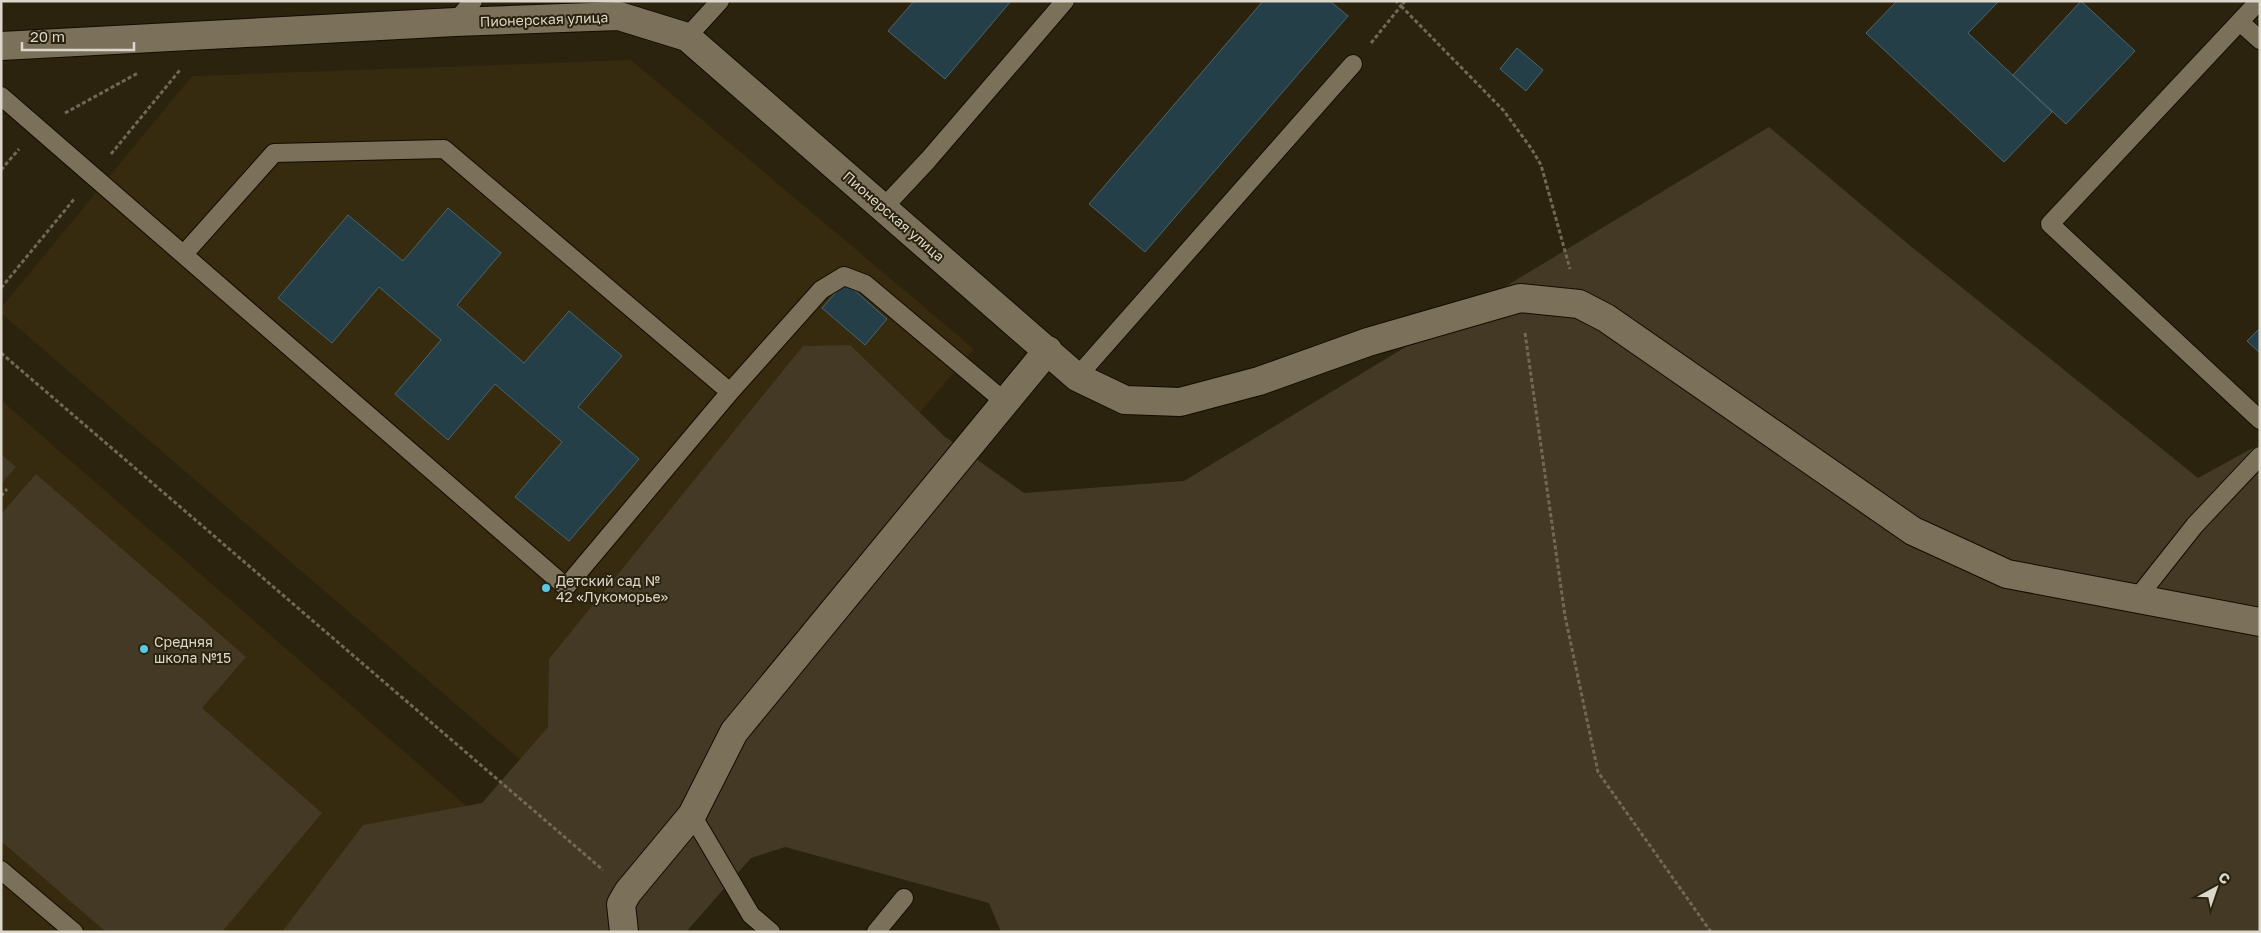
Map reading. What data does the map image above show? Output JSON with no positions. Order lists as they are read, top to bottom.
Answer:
{
  "streets": {
    "street": ["Пионерская улица"]
  },
  "places": ["Детский сад № 42 «Лукоморье»", "Средняя школа №15"],
  "scale_bar": "20 m",
  "north": "top right"
}
